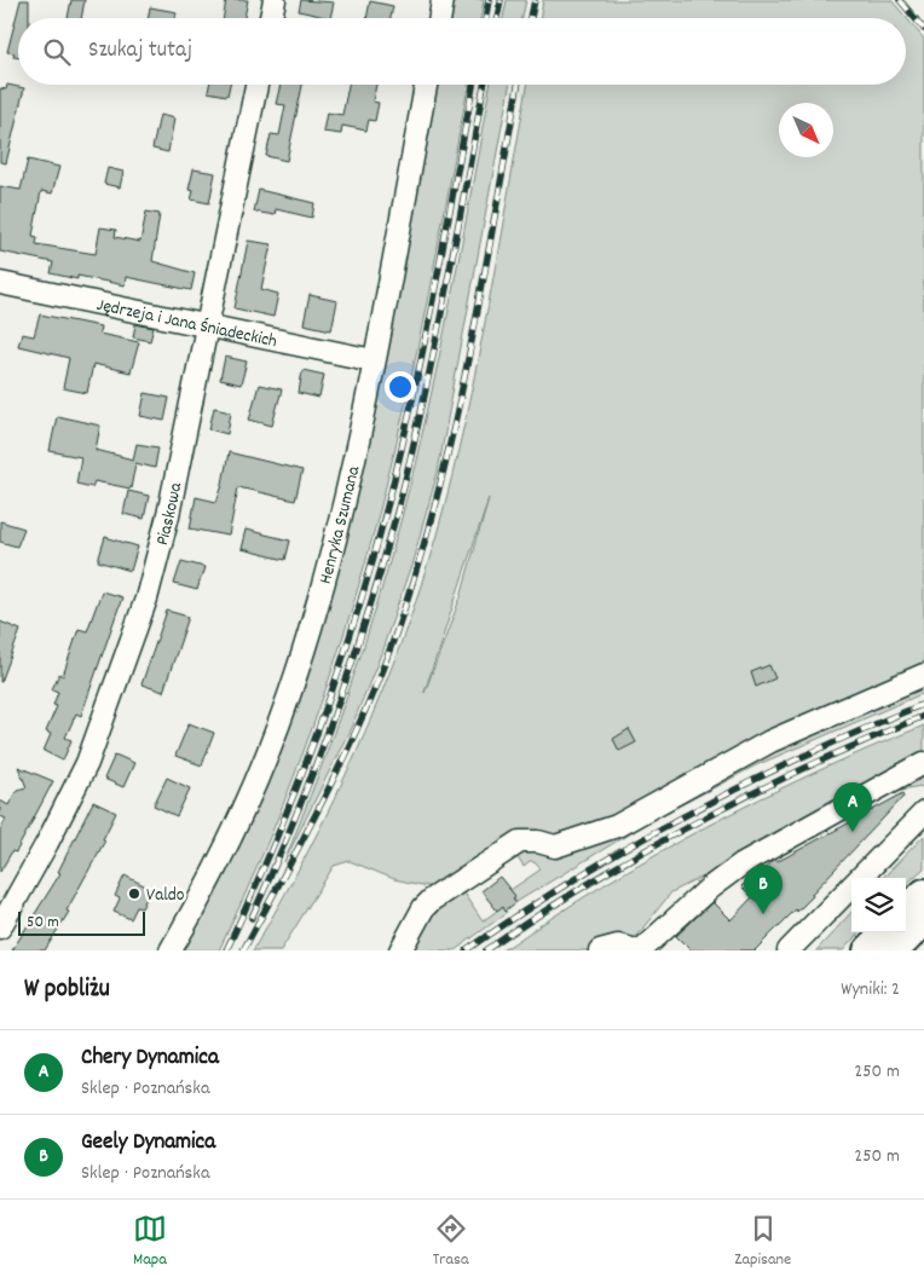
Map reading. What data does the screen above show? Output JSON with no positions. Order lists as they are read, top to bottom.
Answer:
{
  "streets": {
    "street": ["Jędrzeja i Jana Śniadeckich", "Piaskowa", "Henryka Szumana"]
  },
  "crossings": [
    ["Jędrzeja i Jana Śniadeckich", "Piaskowa"],
    ["Jędrzeja i Jana Śniadeckich", "Henryka Szumana"]
  ],
  "places": ["Valdo"],
  "scale_bar": "50 m",
  "north": "bottom right",
  "page": {
    "search": "Szukaj tutaj",
    "pins": ["A", "B"],
    "scale": "50 m",
    "heading": ["W pobliżu", "Wyniki: 2"],
    "list": [
      {
        "mark": "A",
        "name": "Chery Dynamica",
        "note": "Sklep · Poznańska",
        "value": "250 m"
      },
      {
        "mark": "B",
        "name": "Geely Dynamica",
        "note": "Sklep · Poznańska",
        "value": "250 m"
      }
    ],
    "nav": ["Mapa", "Trasa", "Zapisane"]
  }
}
